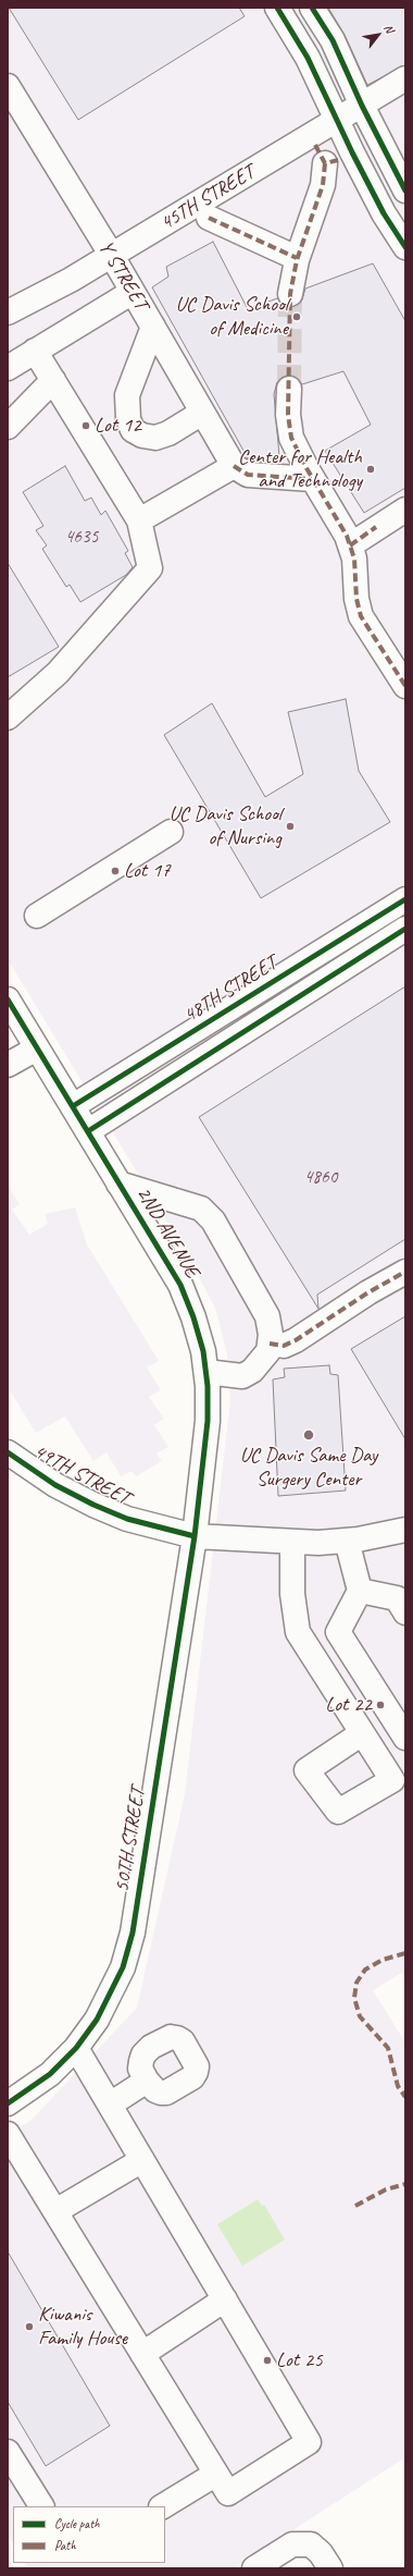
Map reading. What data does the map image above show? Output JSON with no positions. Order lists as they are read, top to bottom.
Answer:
{
  "streets": {
    "street": [
      "45TH STREET",
      "Y STREET",
      "48TH STREET",
      "2ND AVENUE",
      "49TH STREET",
      "50TH STREET"
    ]
  },
  "crossings": [
    ["45TH STREET", "Y STREET"],
    ["48TH STREET", "2ND AVENUE"],
    ["2ND AVENUE", "49TH STREET"],
    ["2ND AVENUE", "50TH STREET"],
    ["49TH STREET", "50TH STREET"]
  ],
  "places": [
    "UC Davis School of Medicine",
    "Lot 12",
    "Center for Health and Technology",
    "UC Davis School of Nursing",
    "Lot 17",
    "UC Davis Same Day Surgery Center",
    "Lot 22",
    "Kiwanis Family House",
    "Lot 25"
  ],
  "house_numbers": ["4635", "4860"],
  "legend": ["Cycle path", "Path"],
  "north": "top right"
}
